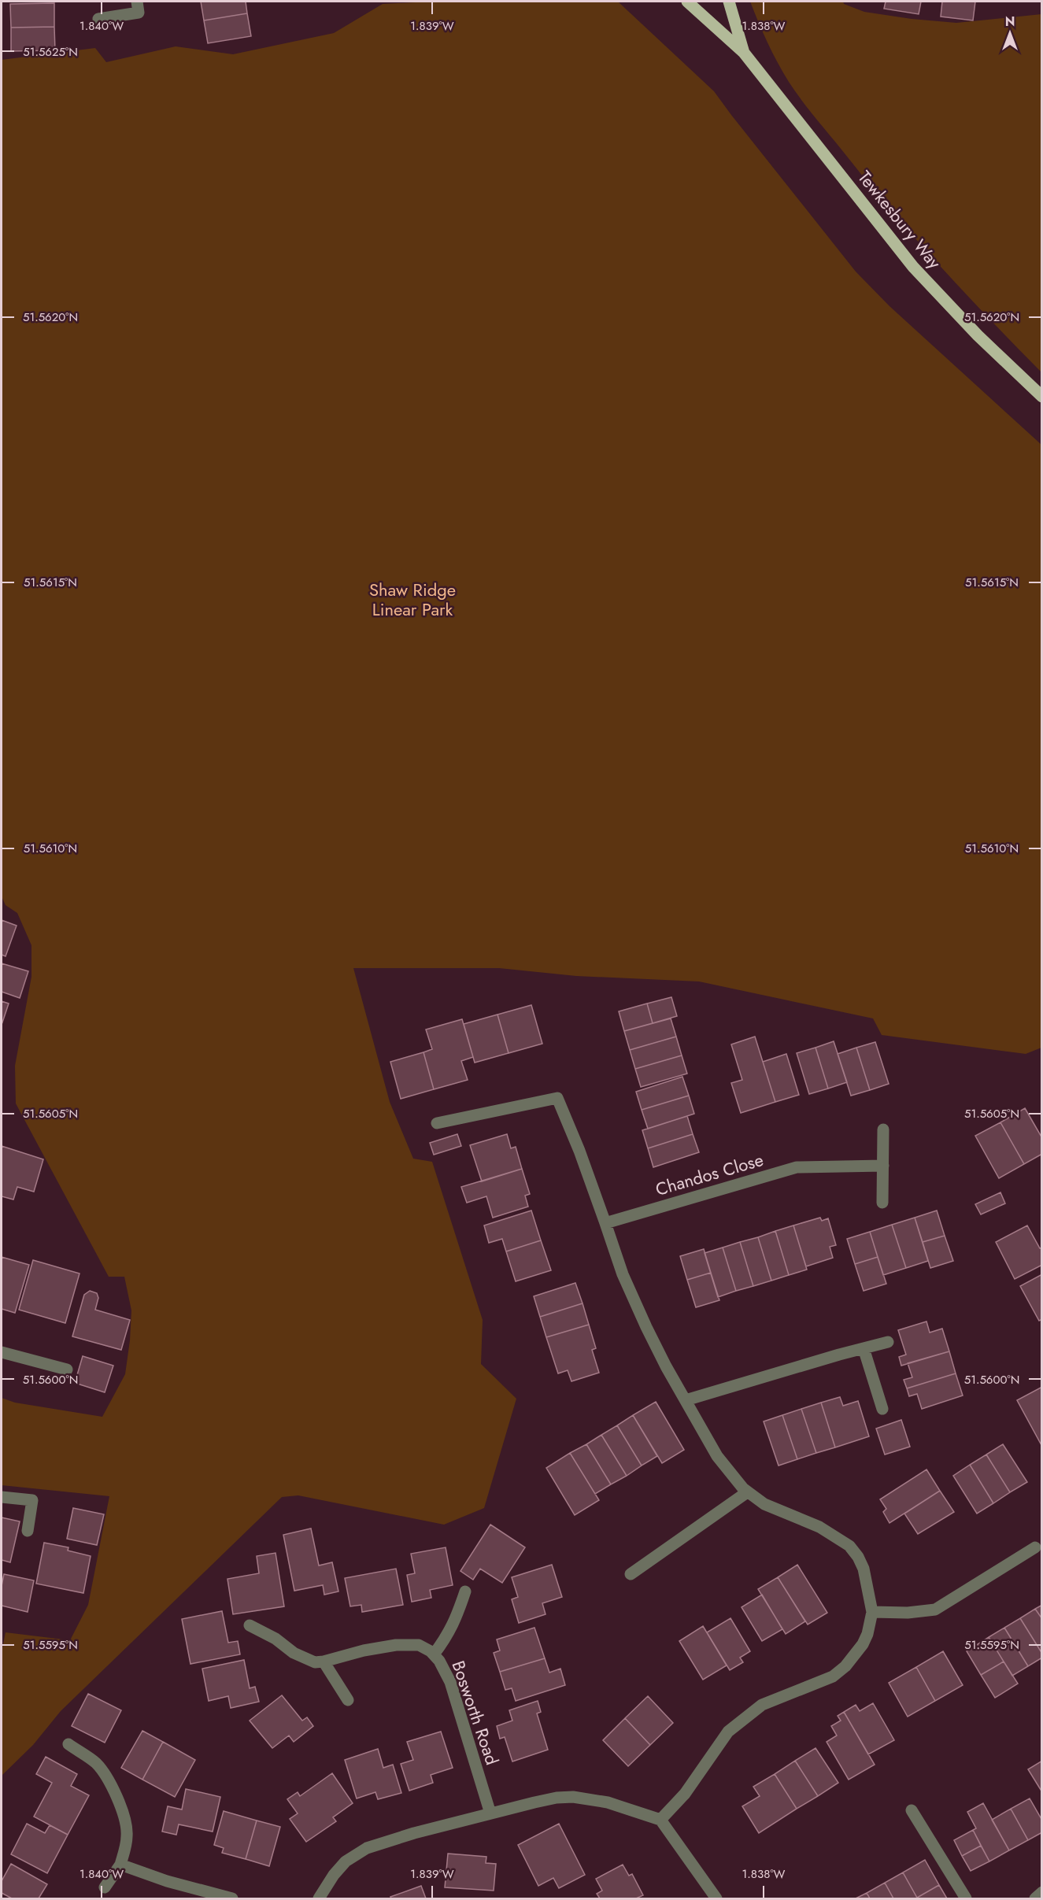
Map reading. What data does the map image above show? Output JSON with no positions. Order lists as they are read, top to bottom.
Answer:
{
  "streets": {
    "main road": ["Tewkesbury Way"],
    "street": ["Chandos Close", "Bosworth Road"]
  },
  "parks": ["Shaw Ridge Linear Park"],
  "north": "top",
  "coordinates": [
    "1.840°W",
    "1.839°W",
    "1.838°W",
    "51.5625°N",
    "51.5620°N",
    "51.5615°N",
    "51.5610°N",
    "51.5605°N",
    "51.5600°N",
    "51.5595°N"
  ]
}
